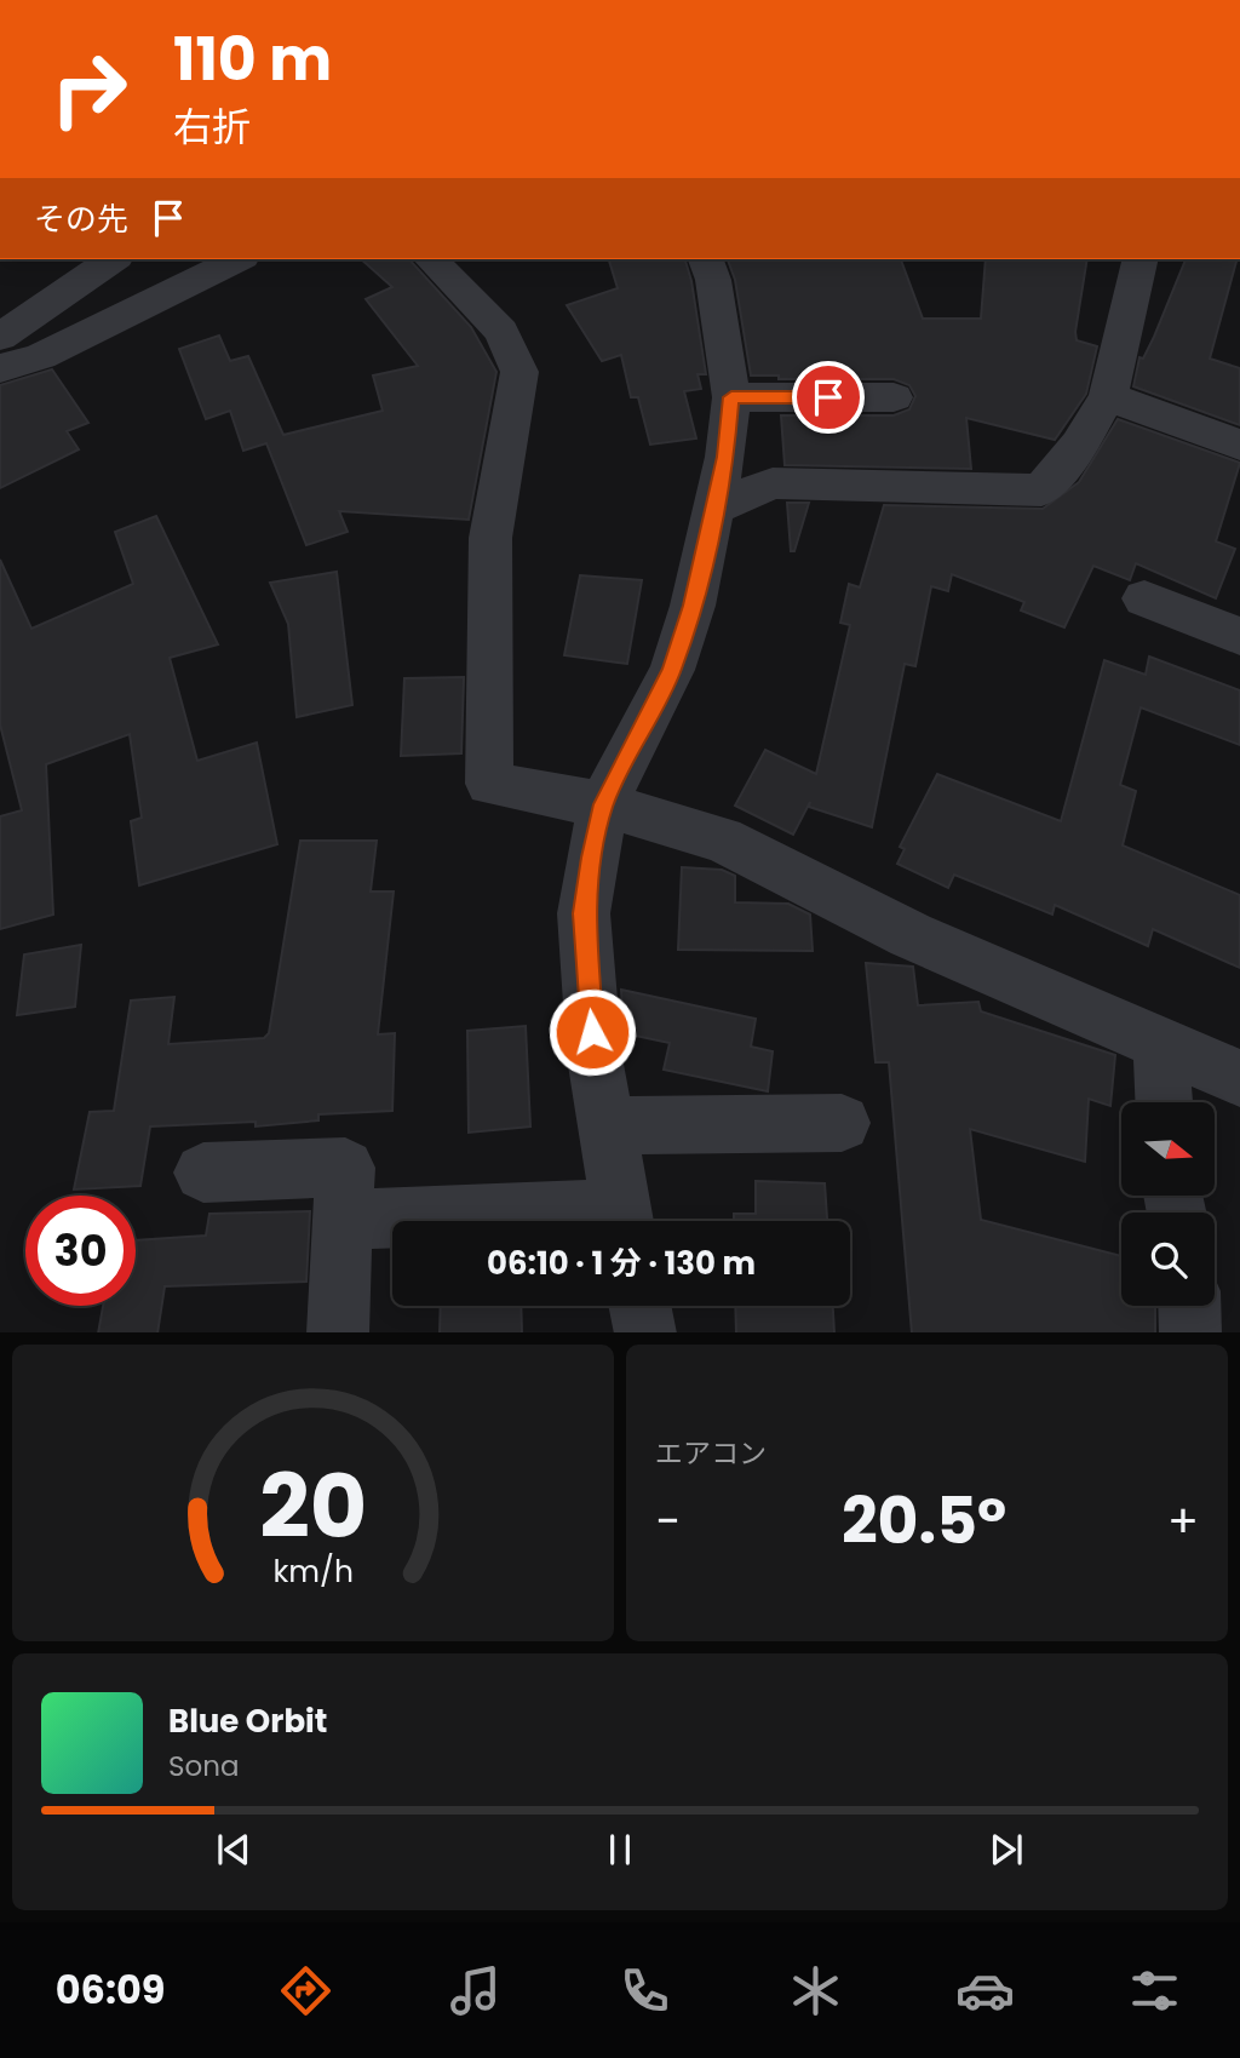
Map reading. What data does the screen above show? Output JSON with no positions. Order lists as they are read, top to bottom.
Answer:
{
  "north": "right",
  "page": {
    "turn": ["110 m", "右折"],
    "then": "その先",
    "limit": "30",
    "trip": "06:10 · 1 分 · 130 m",
    "tile": "エアコン",
    "heat": ["−", "20.5°", "+"],
    "song": ["Blue Orbit", "Sona"],
    "tabs": "06:09",
    "gauge": ["20", "km/h"]
  }
}
